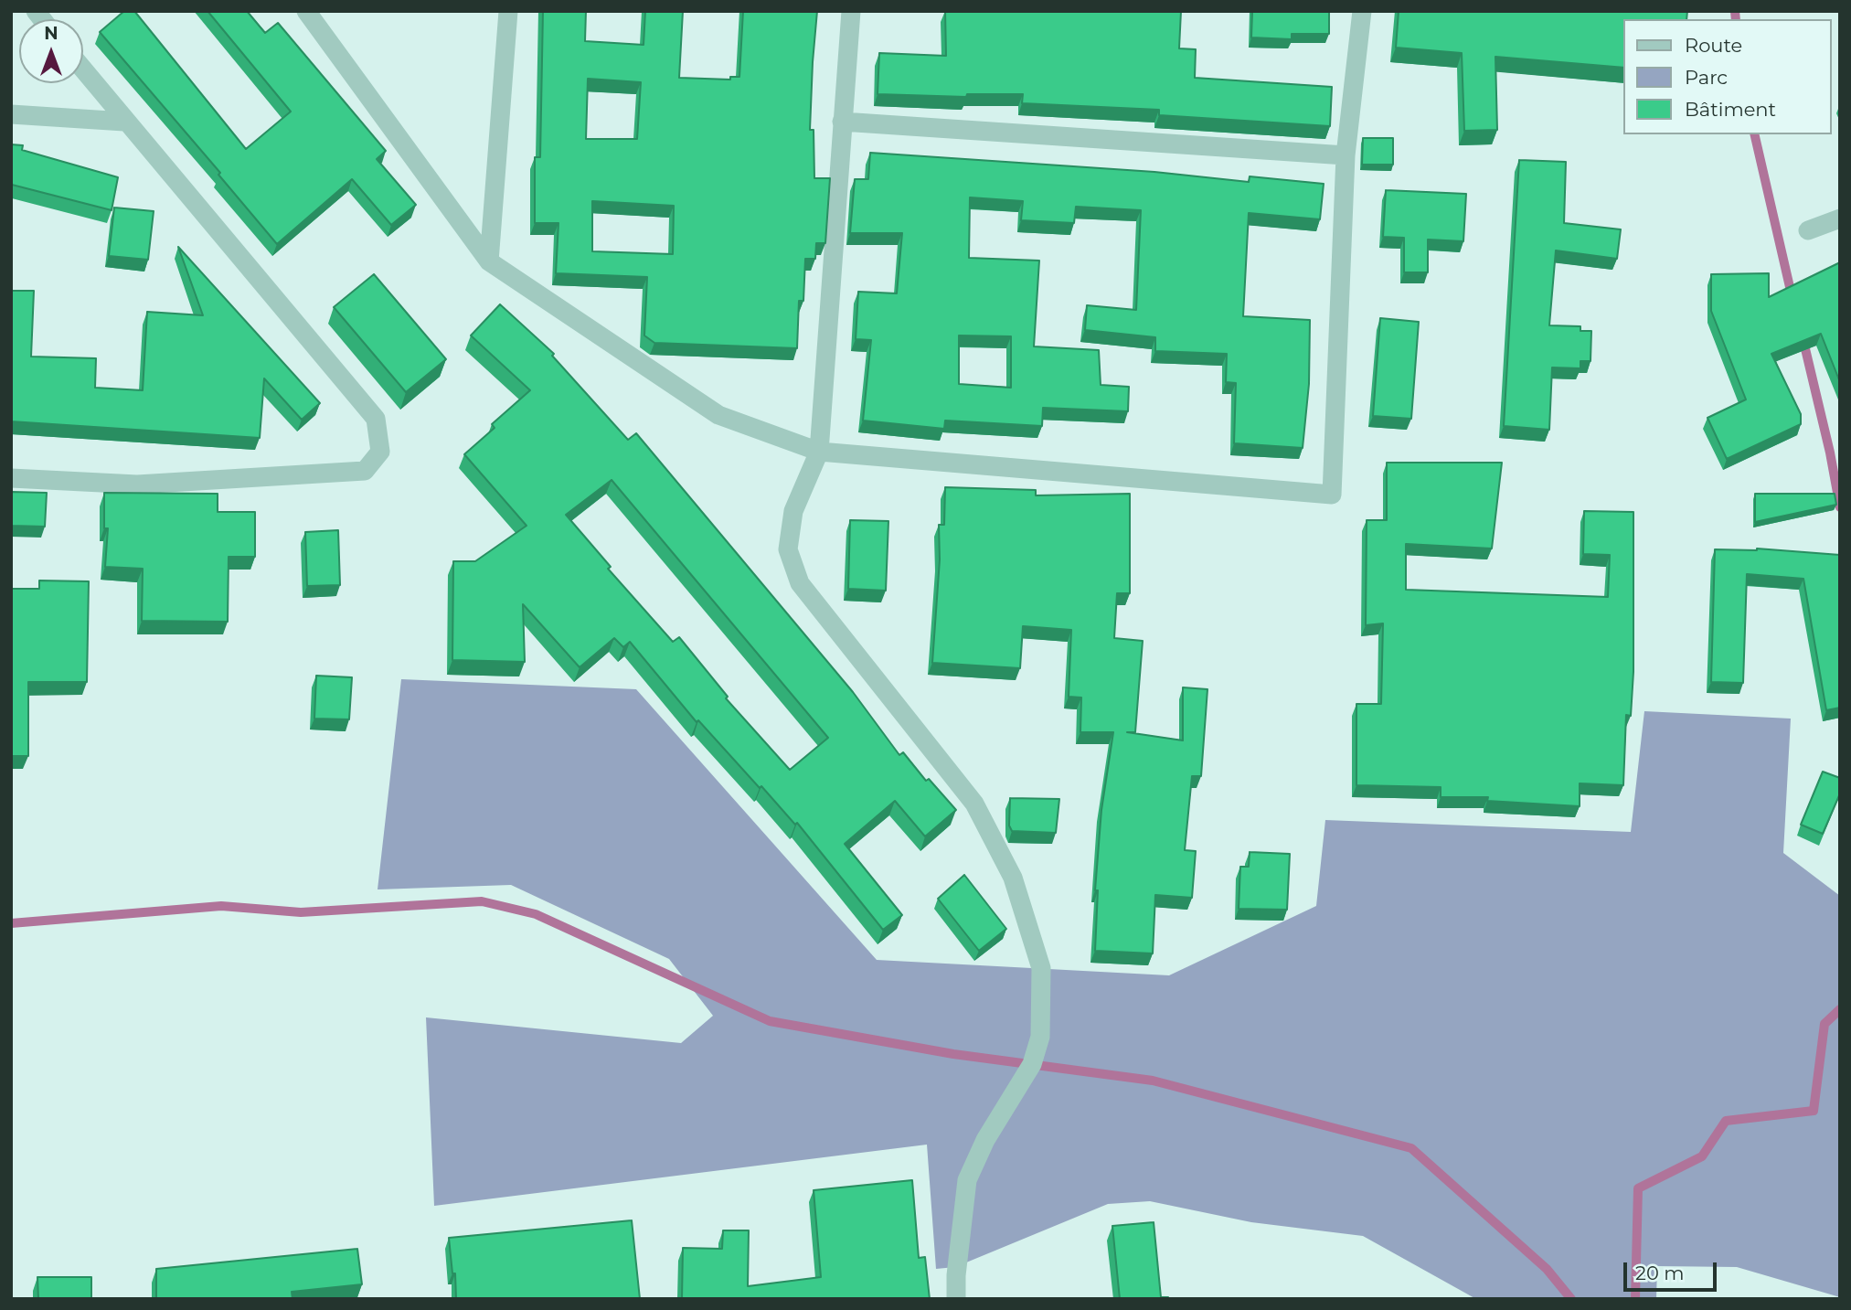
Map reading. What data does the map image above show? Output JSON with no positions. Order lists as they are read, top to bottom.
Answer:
{
  "legend": ["Route", "Parc", "Bâtiment"],
  "scale_bar": "20 m",
  "north": "top"
}
